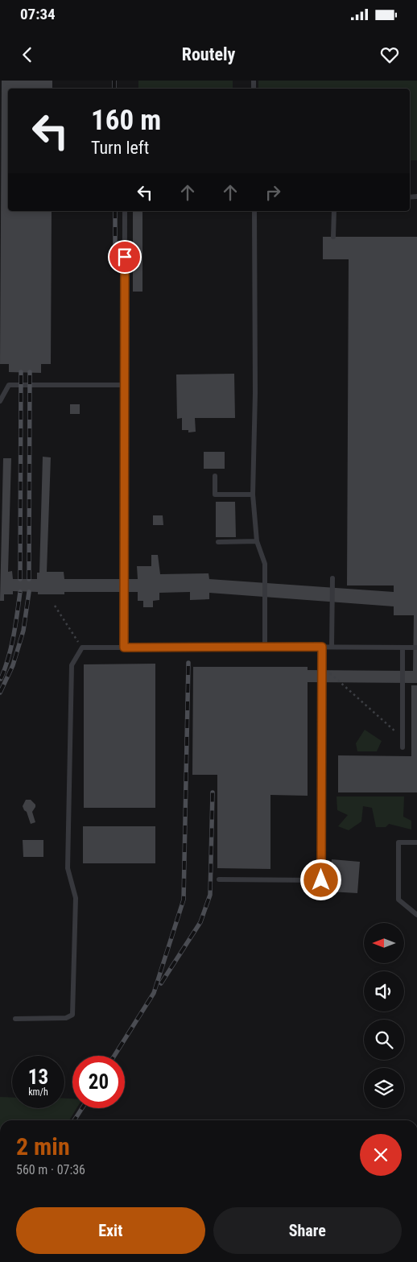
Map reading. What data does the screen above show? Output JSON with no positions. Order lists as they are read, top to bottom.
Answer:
{
  "north": "left",
  "page": {
    "status": "07:34",
    "header": "Routely",
    "turn": ["160 m", "Turn left"],
    "speed": "13 km/h",
    "limit": "20",
    "heading": ["2 min", "560 m · 07:36"],
    "buttons": ["Exit", "Share"]
  }
}
